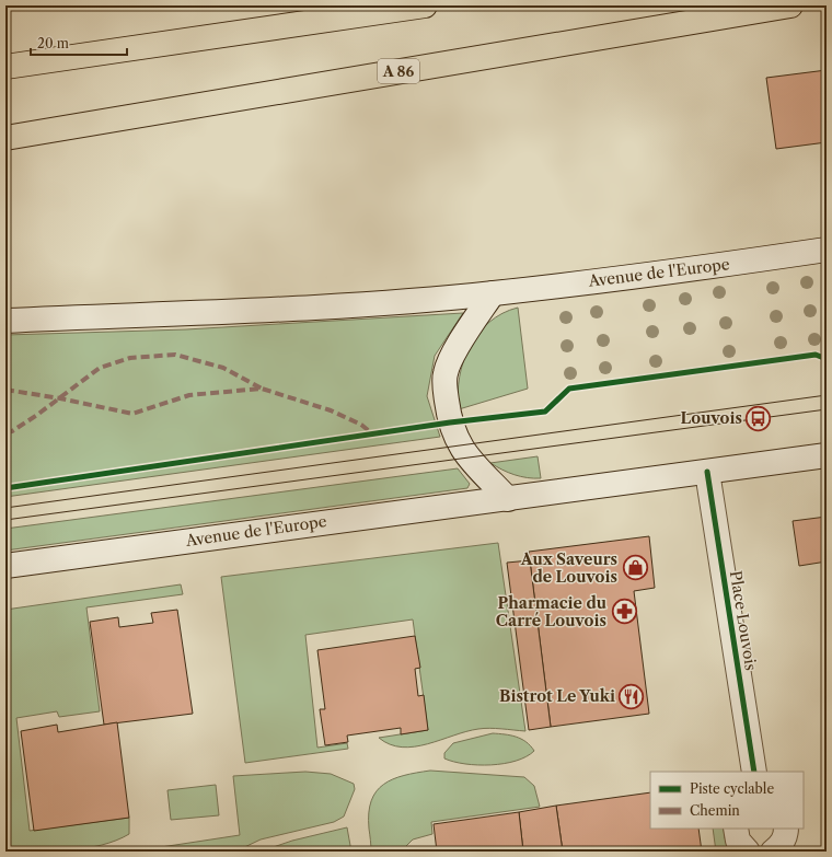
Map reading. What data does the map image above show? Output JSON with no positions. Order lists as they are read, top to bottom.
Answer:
{
  "streets": {
    "highway": ["A 86"],
    "main road": ["Avenue de l'Europe", "Place Louvois"]
  },
  "crossings": [
    ["Avenue de l'Europe", "Place Louvois"]
  ],
  "places": {
    "bus stop": ["Louvois"],
    "shop": ["Aux Saveurs de Louvois"],
    "pharmacy": ["Pharmacie du Carré Louvois"],
    "restaurant": ["Bistrot Le Yuki"]
  },
  "legend": ["Piste cyclable", "Chemin"],
  "scale_bar": "20 m"
}
